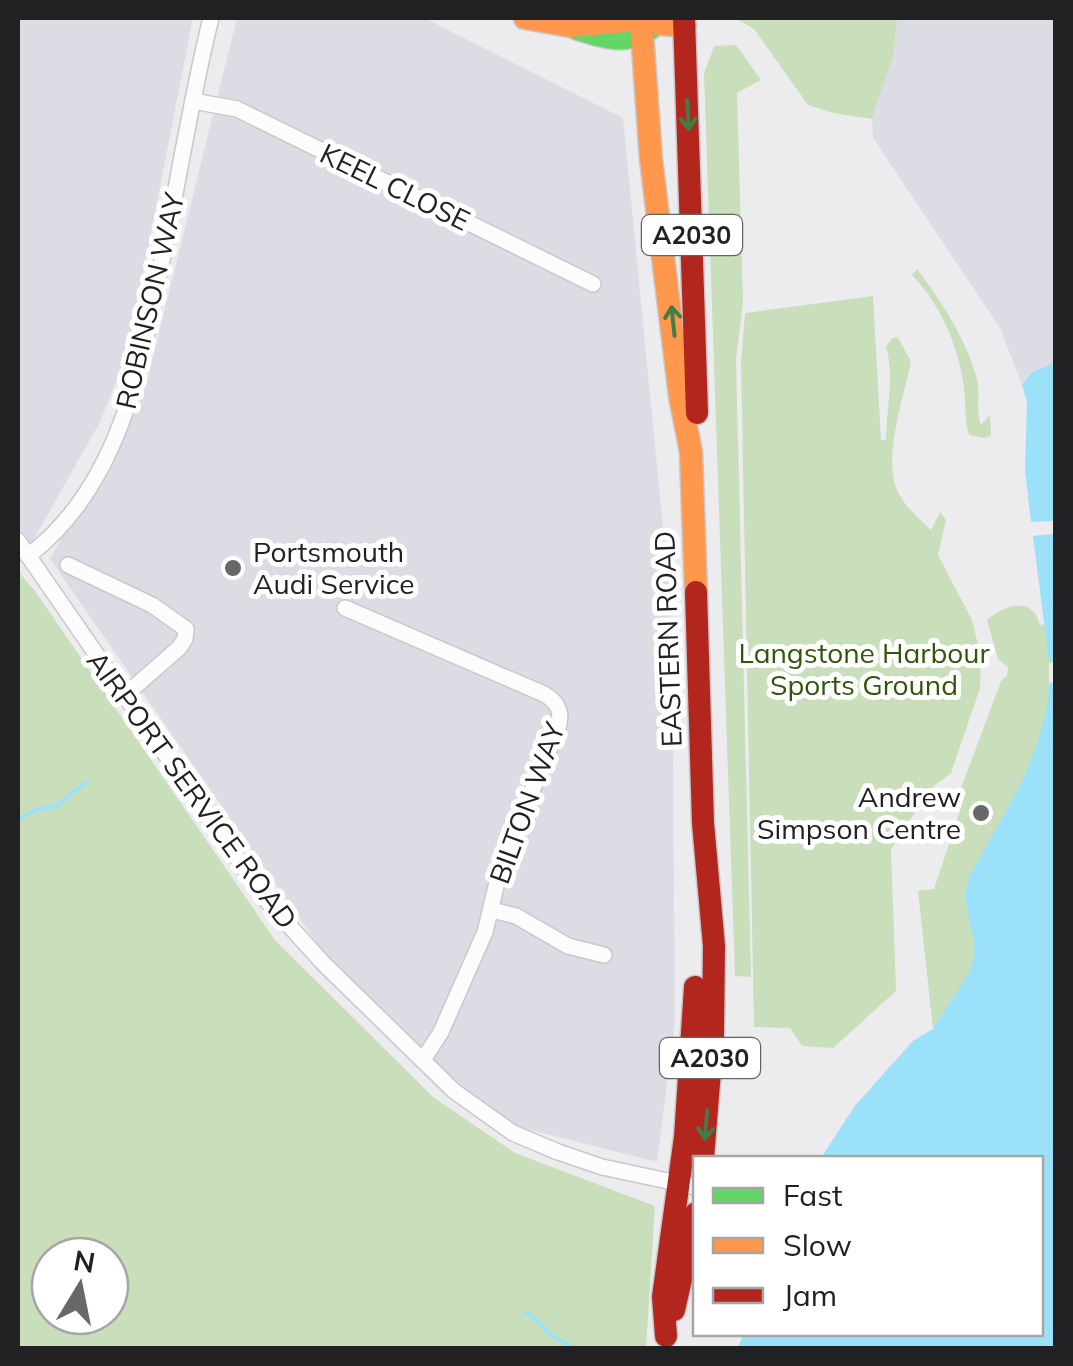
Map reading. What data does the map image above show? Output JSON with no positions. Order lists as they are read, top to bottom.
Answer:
{
  "streets": {
    "main road": ["A2030", "EASTERN ROAD"],
    "street": [
      "KEEL CLOSE",
      "ROBINSON WAY",
      "AIRPORT SERVICE ROAD",
      "BILTON WAY"
    ]
  },
  "crossings": [
    ["KEEL CLOSE", "ROBINSON WAY"],
    ["ROBINSON WAY", "AIRPORT SERVICE ROAD"],
    ["EASTERN ROAD", "AIRPORT SERVICE ROAD"],
    ["AIRPORT SERVICE ROAD", "BILTON WAY"]
  ],
  "parks": ["Langstone Harbour Sports Ground"],
  "places": ["Portsmouth Audi Service", "Andrew Simpson Centre"],
  "legend": ["Fast", "Slow", "Jam"],
  "north": "top"
}
